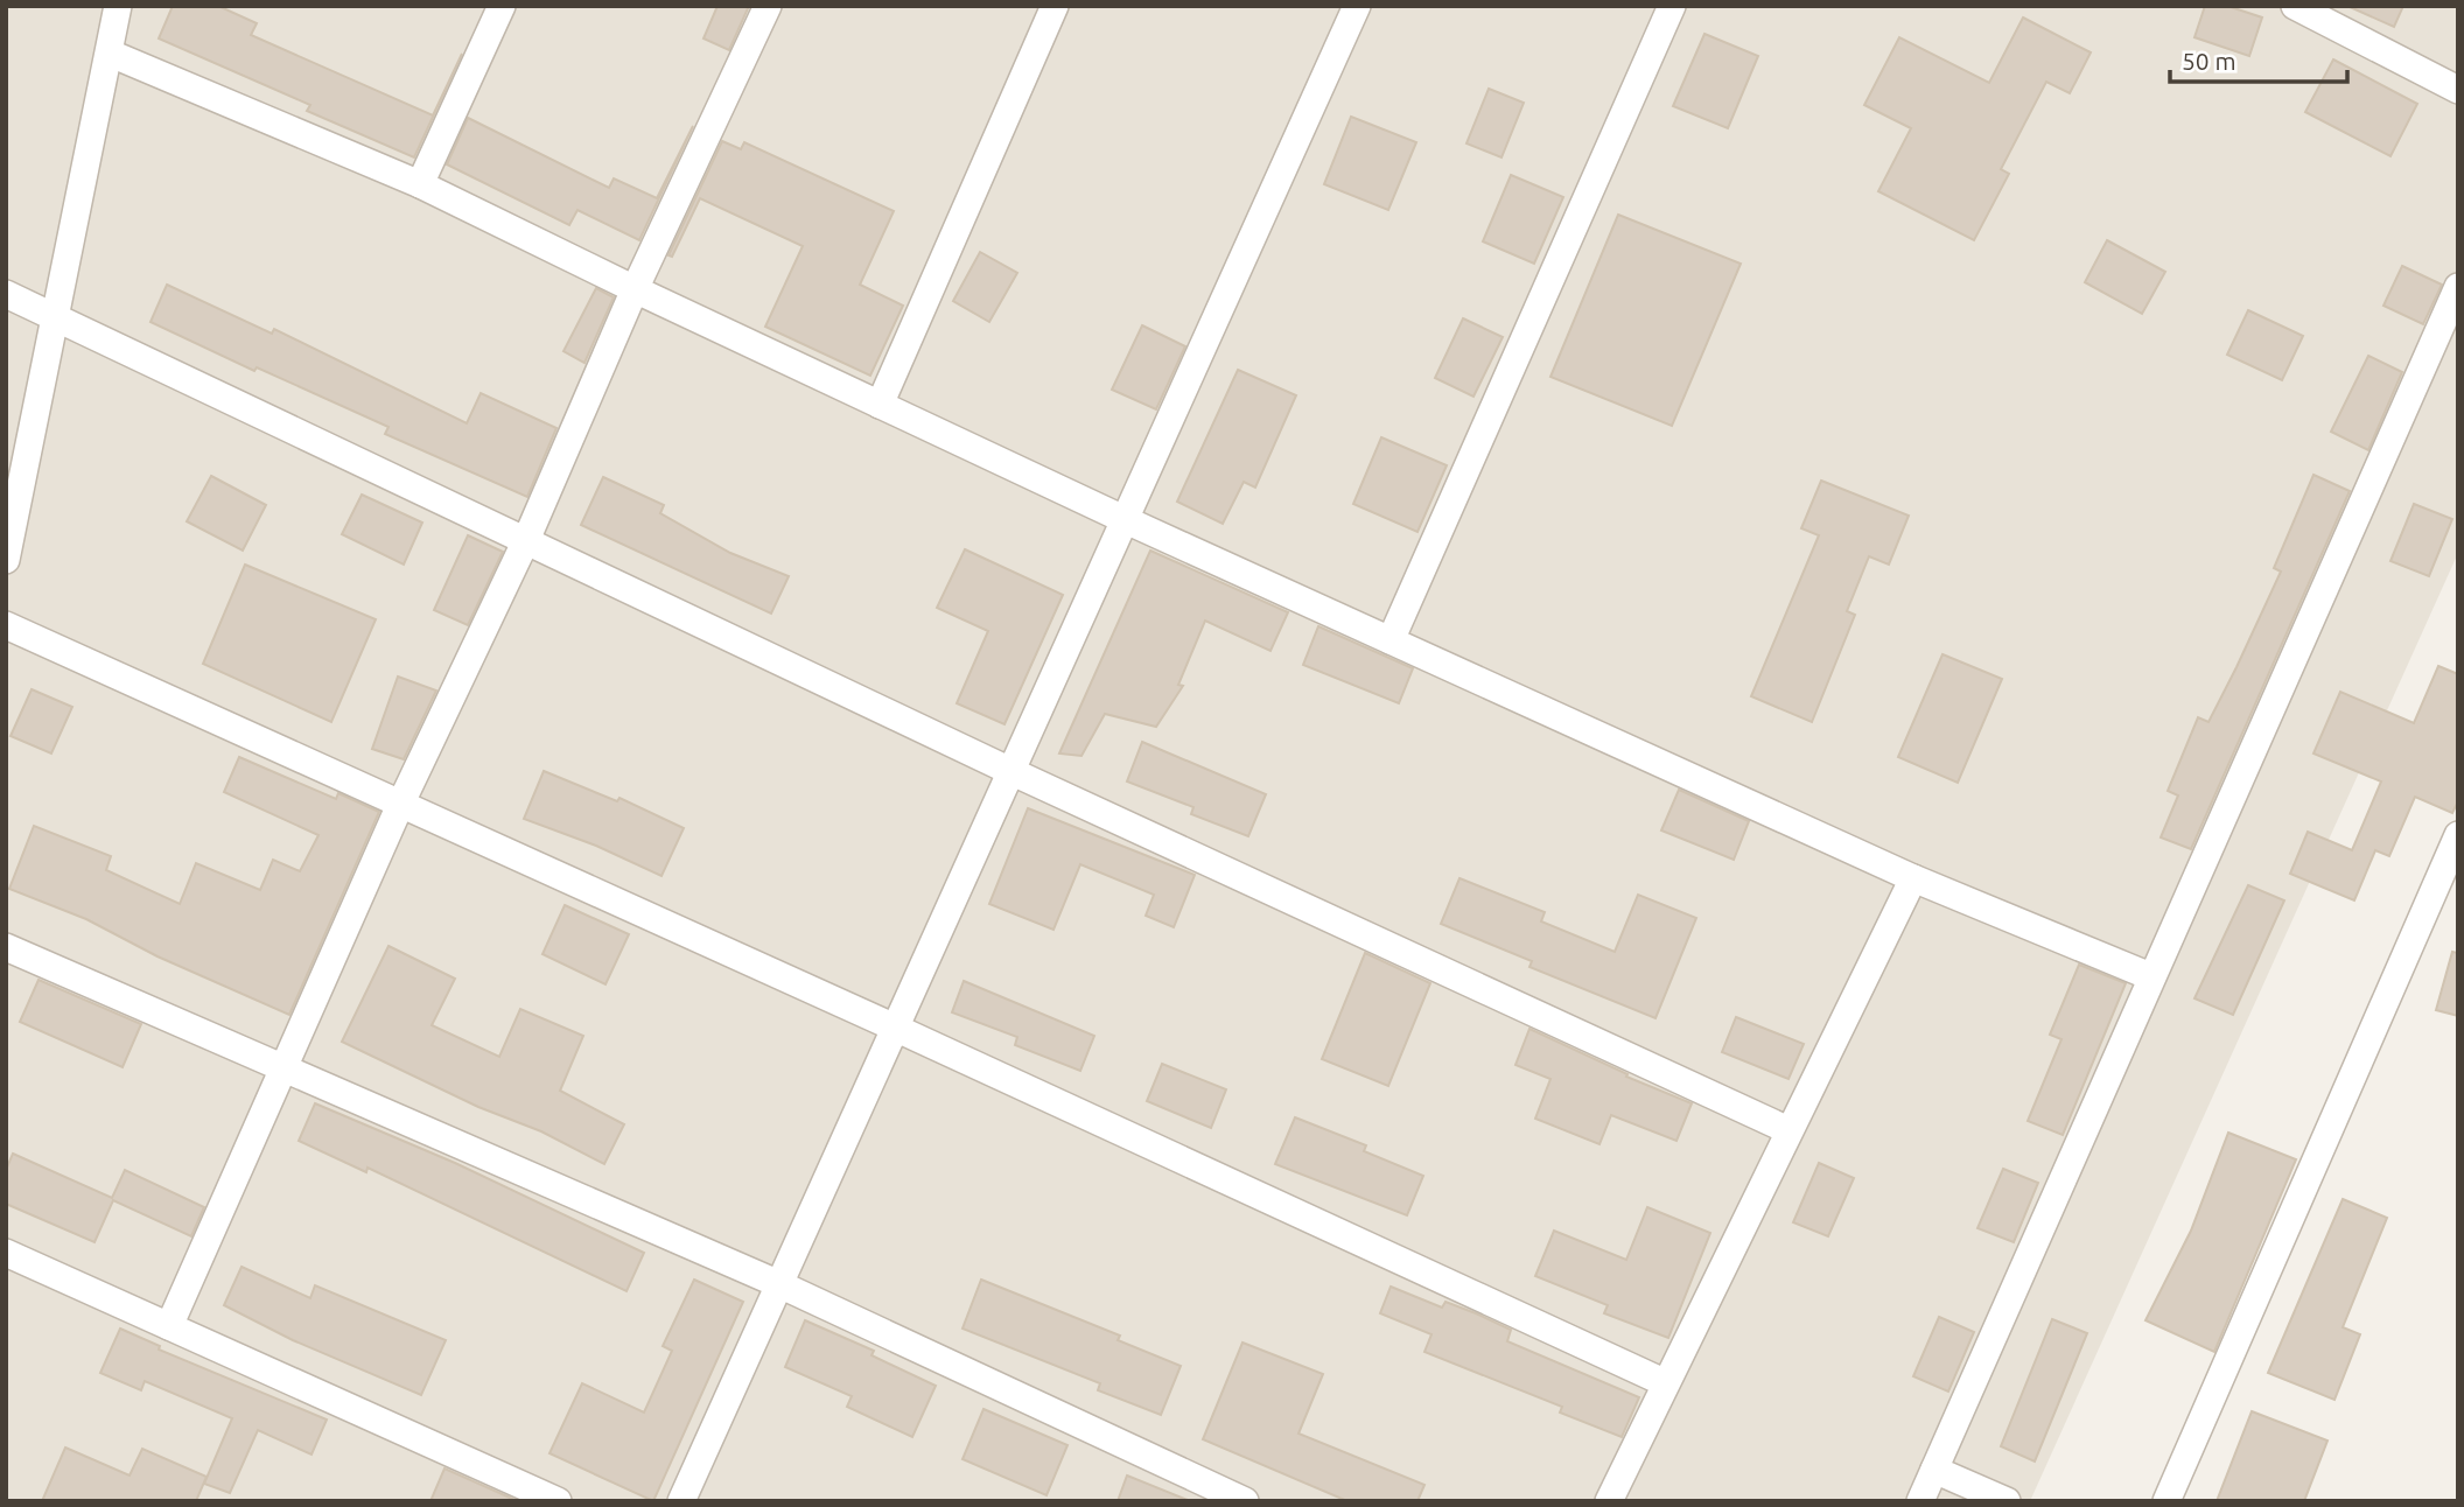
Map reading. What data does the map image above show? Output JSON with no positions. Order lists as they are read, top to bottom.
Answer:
{
  "scale_bar": "50 m"
}
